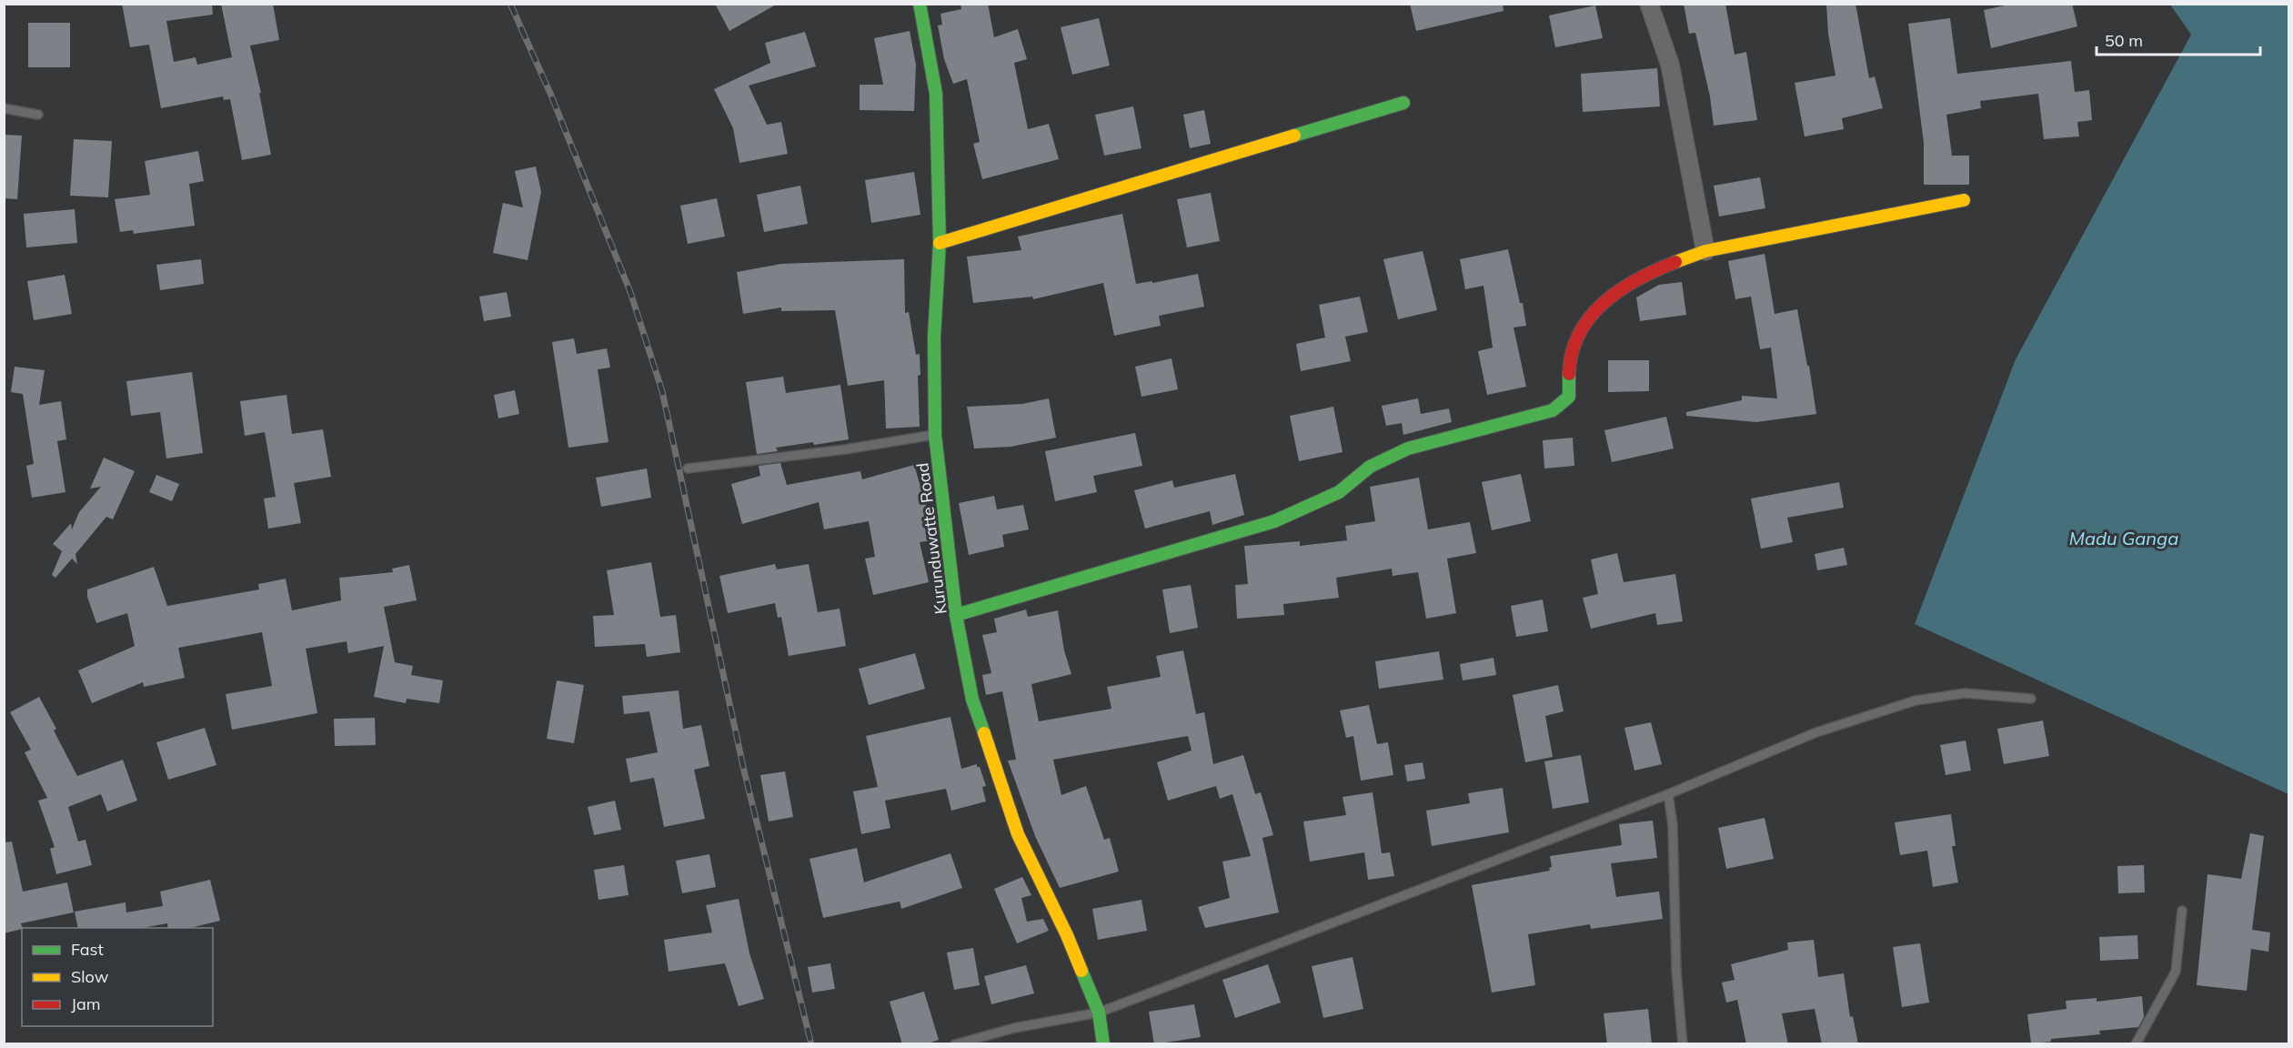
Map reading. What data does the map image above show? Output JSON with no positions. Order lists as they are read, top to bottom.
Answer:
{
  "streets": {
    "street": ["Kurunduwatte Road"]
  },
  "water": ["Madu Ganga"],
  "legend": ["Fast", "Slow", "Jam"],
  "scale_bar": "50 m"
}
